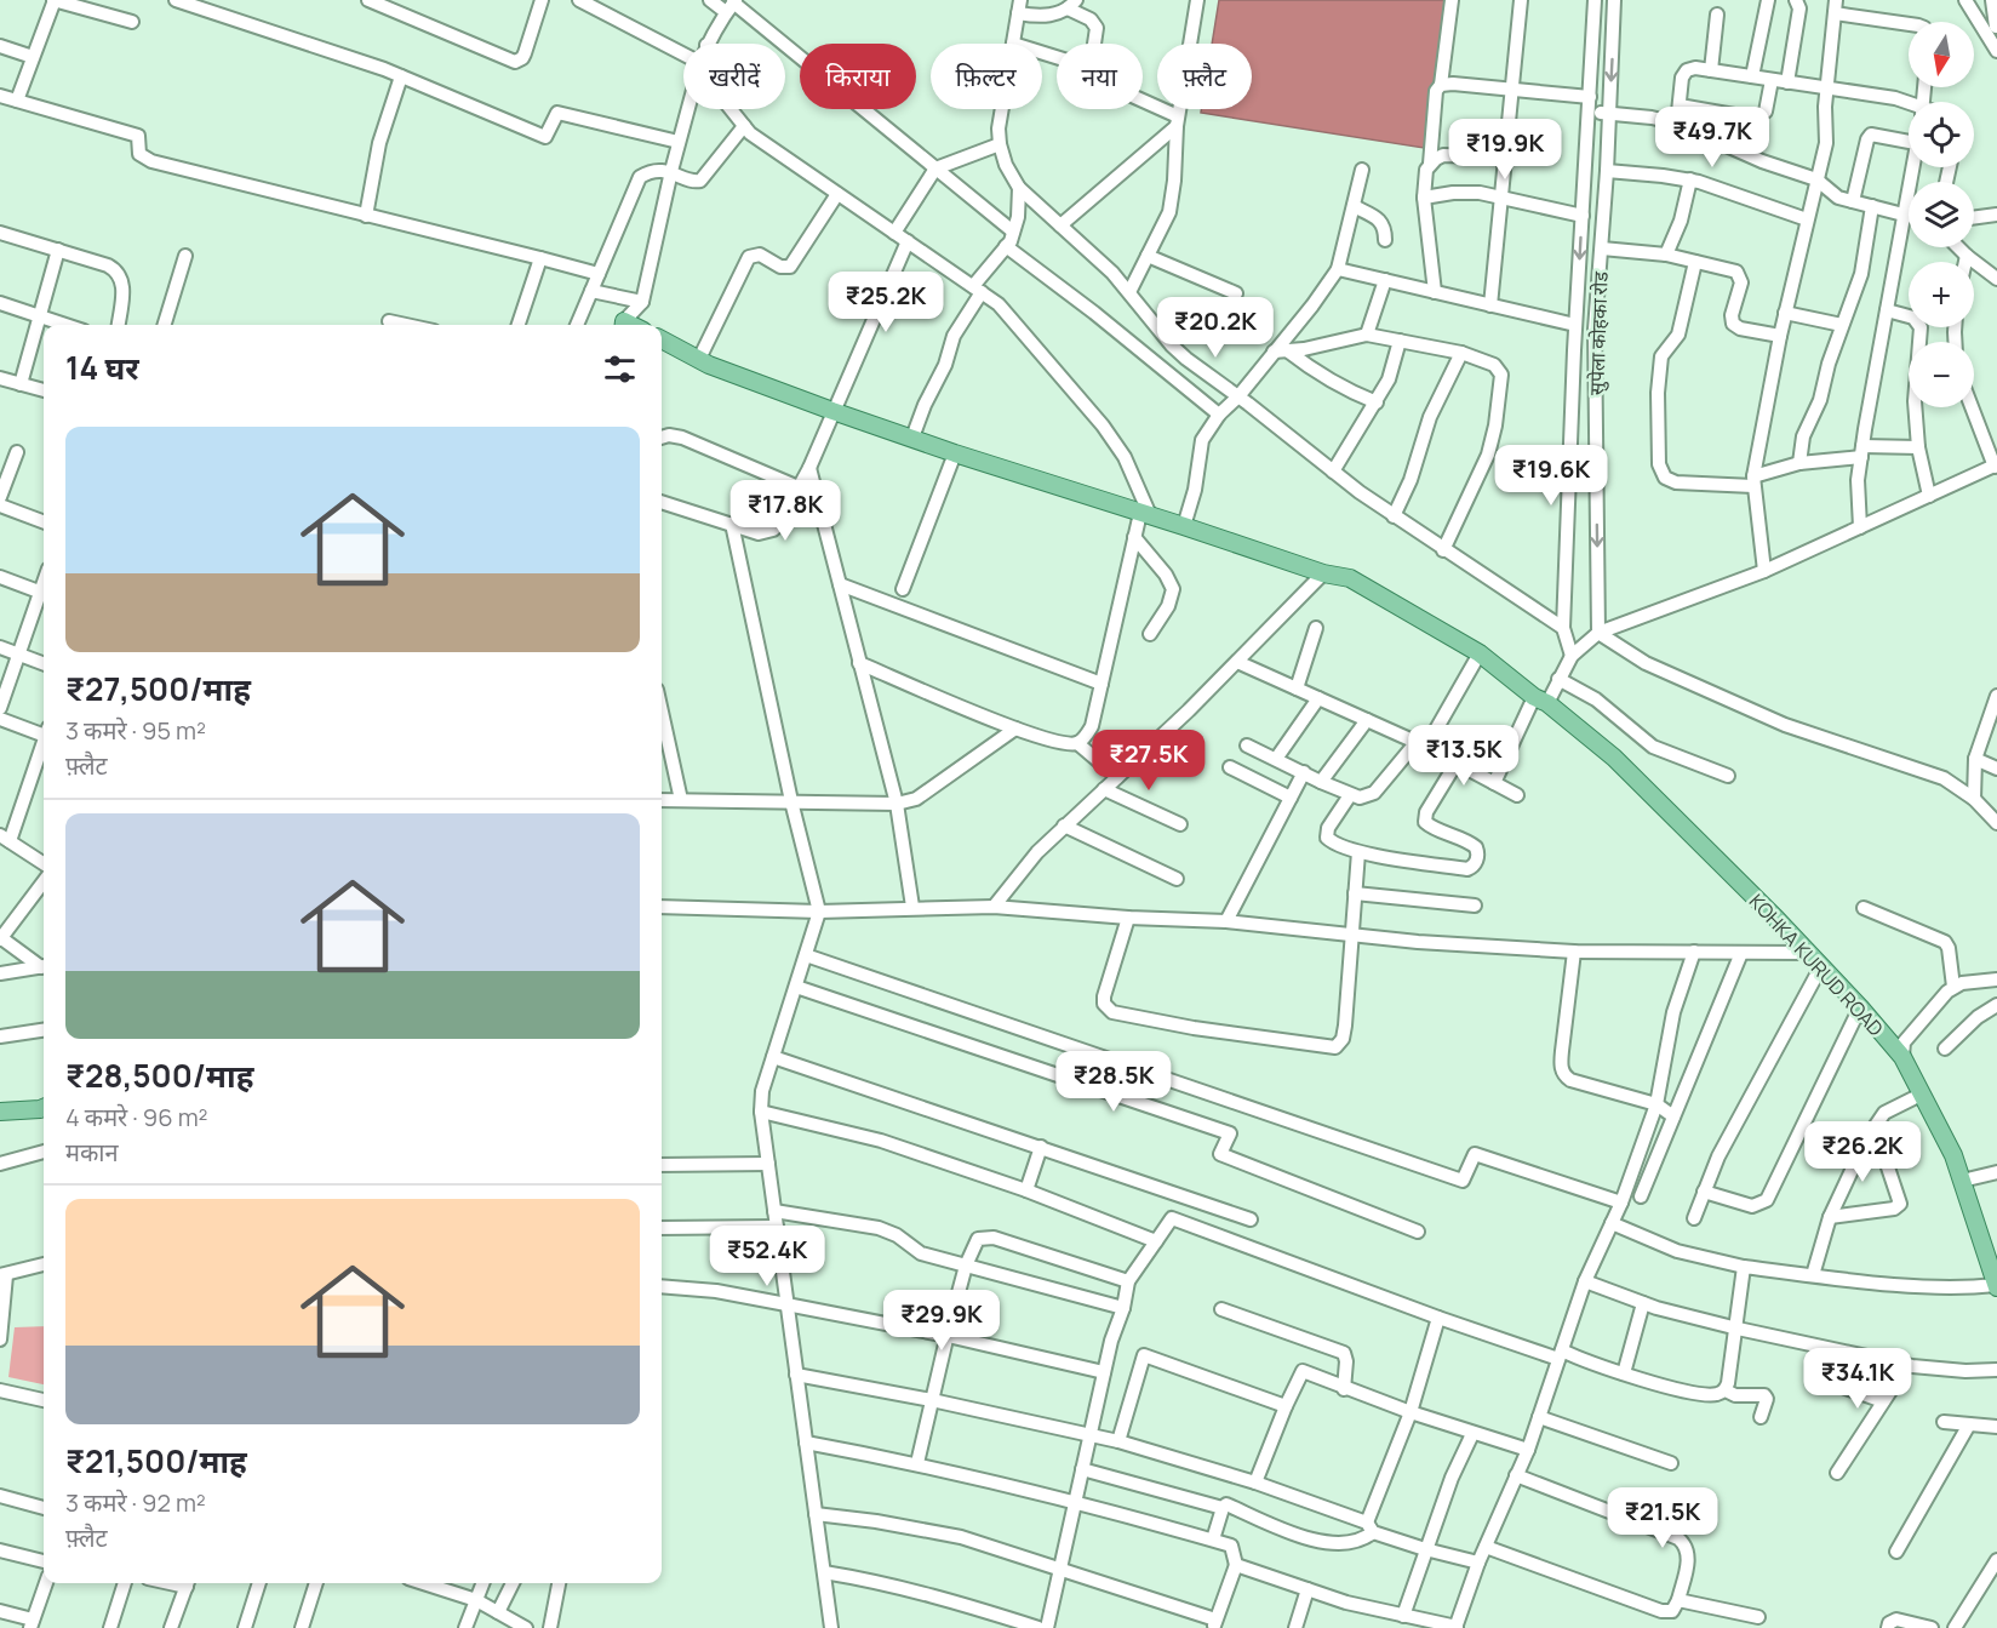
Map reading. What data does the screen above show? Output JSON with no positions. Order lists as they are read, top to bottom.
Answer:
{
  "streets": {
    "main road": ["KOHKA KURUD ROAD"],
    "street": ["सुपेला कोहका रोड"]
  },
  "north": "bottom",
  "page": {
    "map_buttons": ["+", "−"],
    "chip": [
      "खरीदें",
      "किराया",
      "फ़िल्टर",
      "नया",
      "फ़्लैट"
    ],
    "price": [
      "₹49.7K",
      "₹19.9K",
      "₹25.2K",
      "₹20.2K",
      "₹19.6K",
      "₹17.8K",
      "₹13.5K",
      "₹27.5K",
      "₹28.5K",
      "₹26.2K",
      "₹52.4K",
      "₹29.9K",
      "₹34.1K",
      "₹21.5K"
    ],
    "heading": "14 घर",
    "list": [
      {
        "name": "₹27,500/माह",
        "note": "3 कमरे · 95 m² · फ़्लैट"
      },
      {
        "name": "₹28,500/माह",
        "note": "4 कमरे · 96 m² · मकान"
      },
      {
        "name": "₹21,500/माह",
        "note": "3 कमरे · 92 m² · फ़्लैट"
      }
    ]
  }
}
